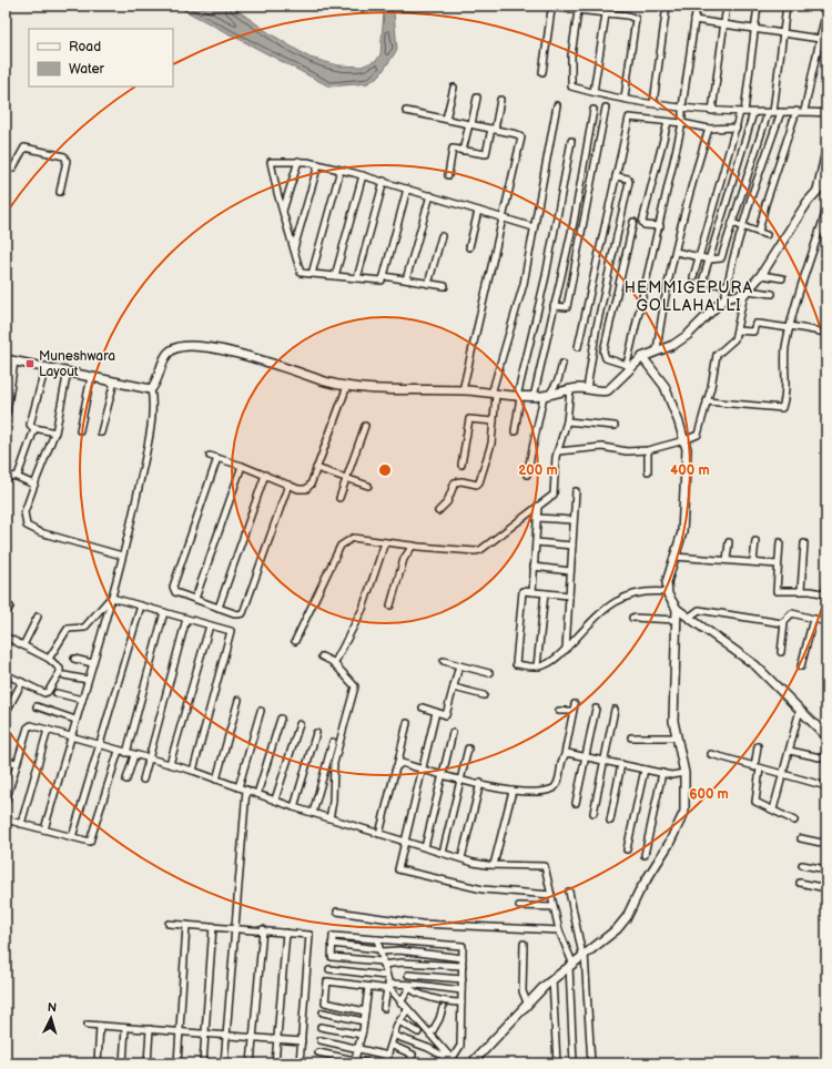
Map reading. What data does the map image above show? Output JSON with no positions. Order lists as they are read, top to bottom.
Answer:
{
  "districts": ["HEMMIGEPURA GOLLAHALLI"],
  "places": {
    "transit": ["Muneshwara Layout"]
  },
  "legend": ["Road", "Water"],
  "north": "top",
  "rings": ["200 m", "400 m", "600 m"]
}
